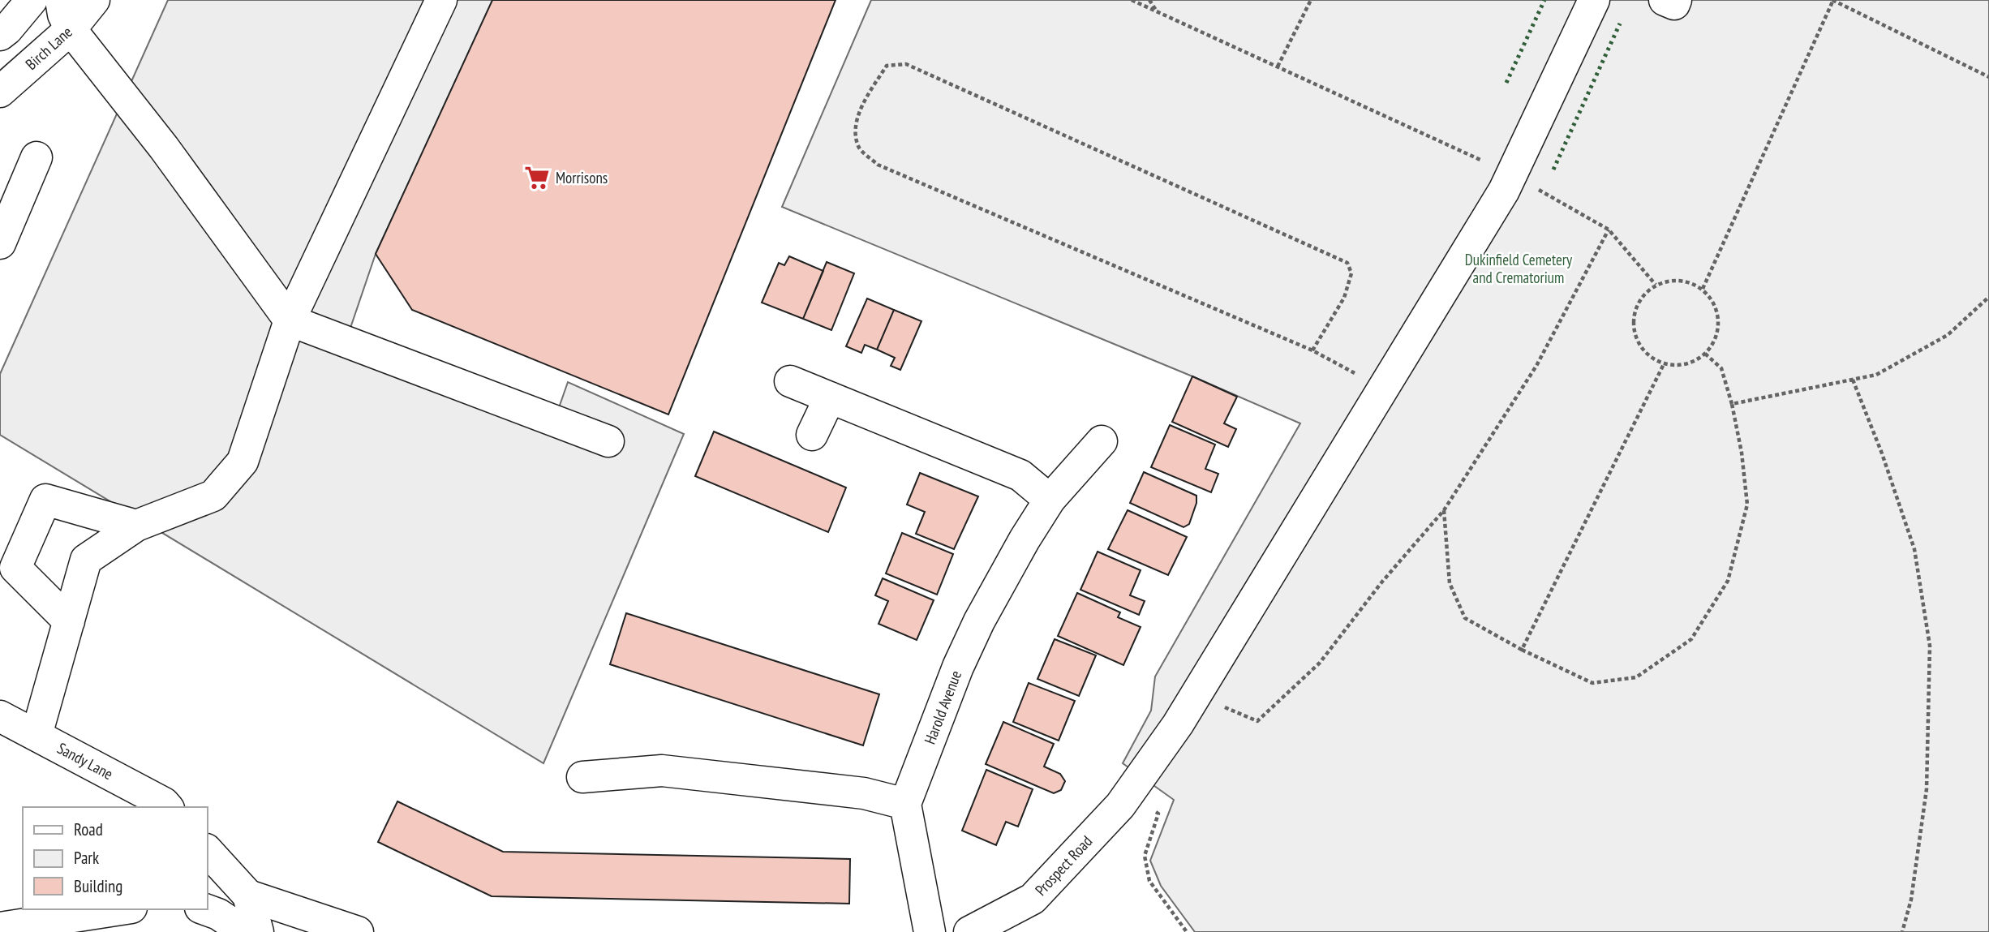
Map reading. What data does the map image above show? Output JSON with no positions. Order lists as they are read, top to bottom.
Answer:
{
  "streets": {
    "street": [
      "Birch Lane",
      "Harold Avenue",
      "Sandy Lane",
      "Prospect Road"
    ]
  },
  "parks": ["Dukinfield Cemetery and Crematorium"],
  "places": {
    "supermarket": ["Morrisons"]
  },
  "legend": ["Road", "Park", "Building"]
}
